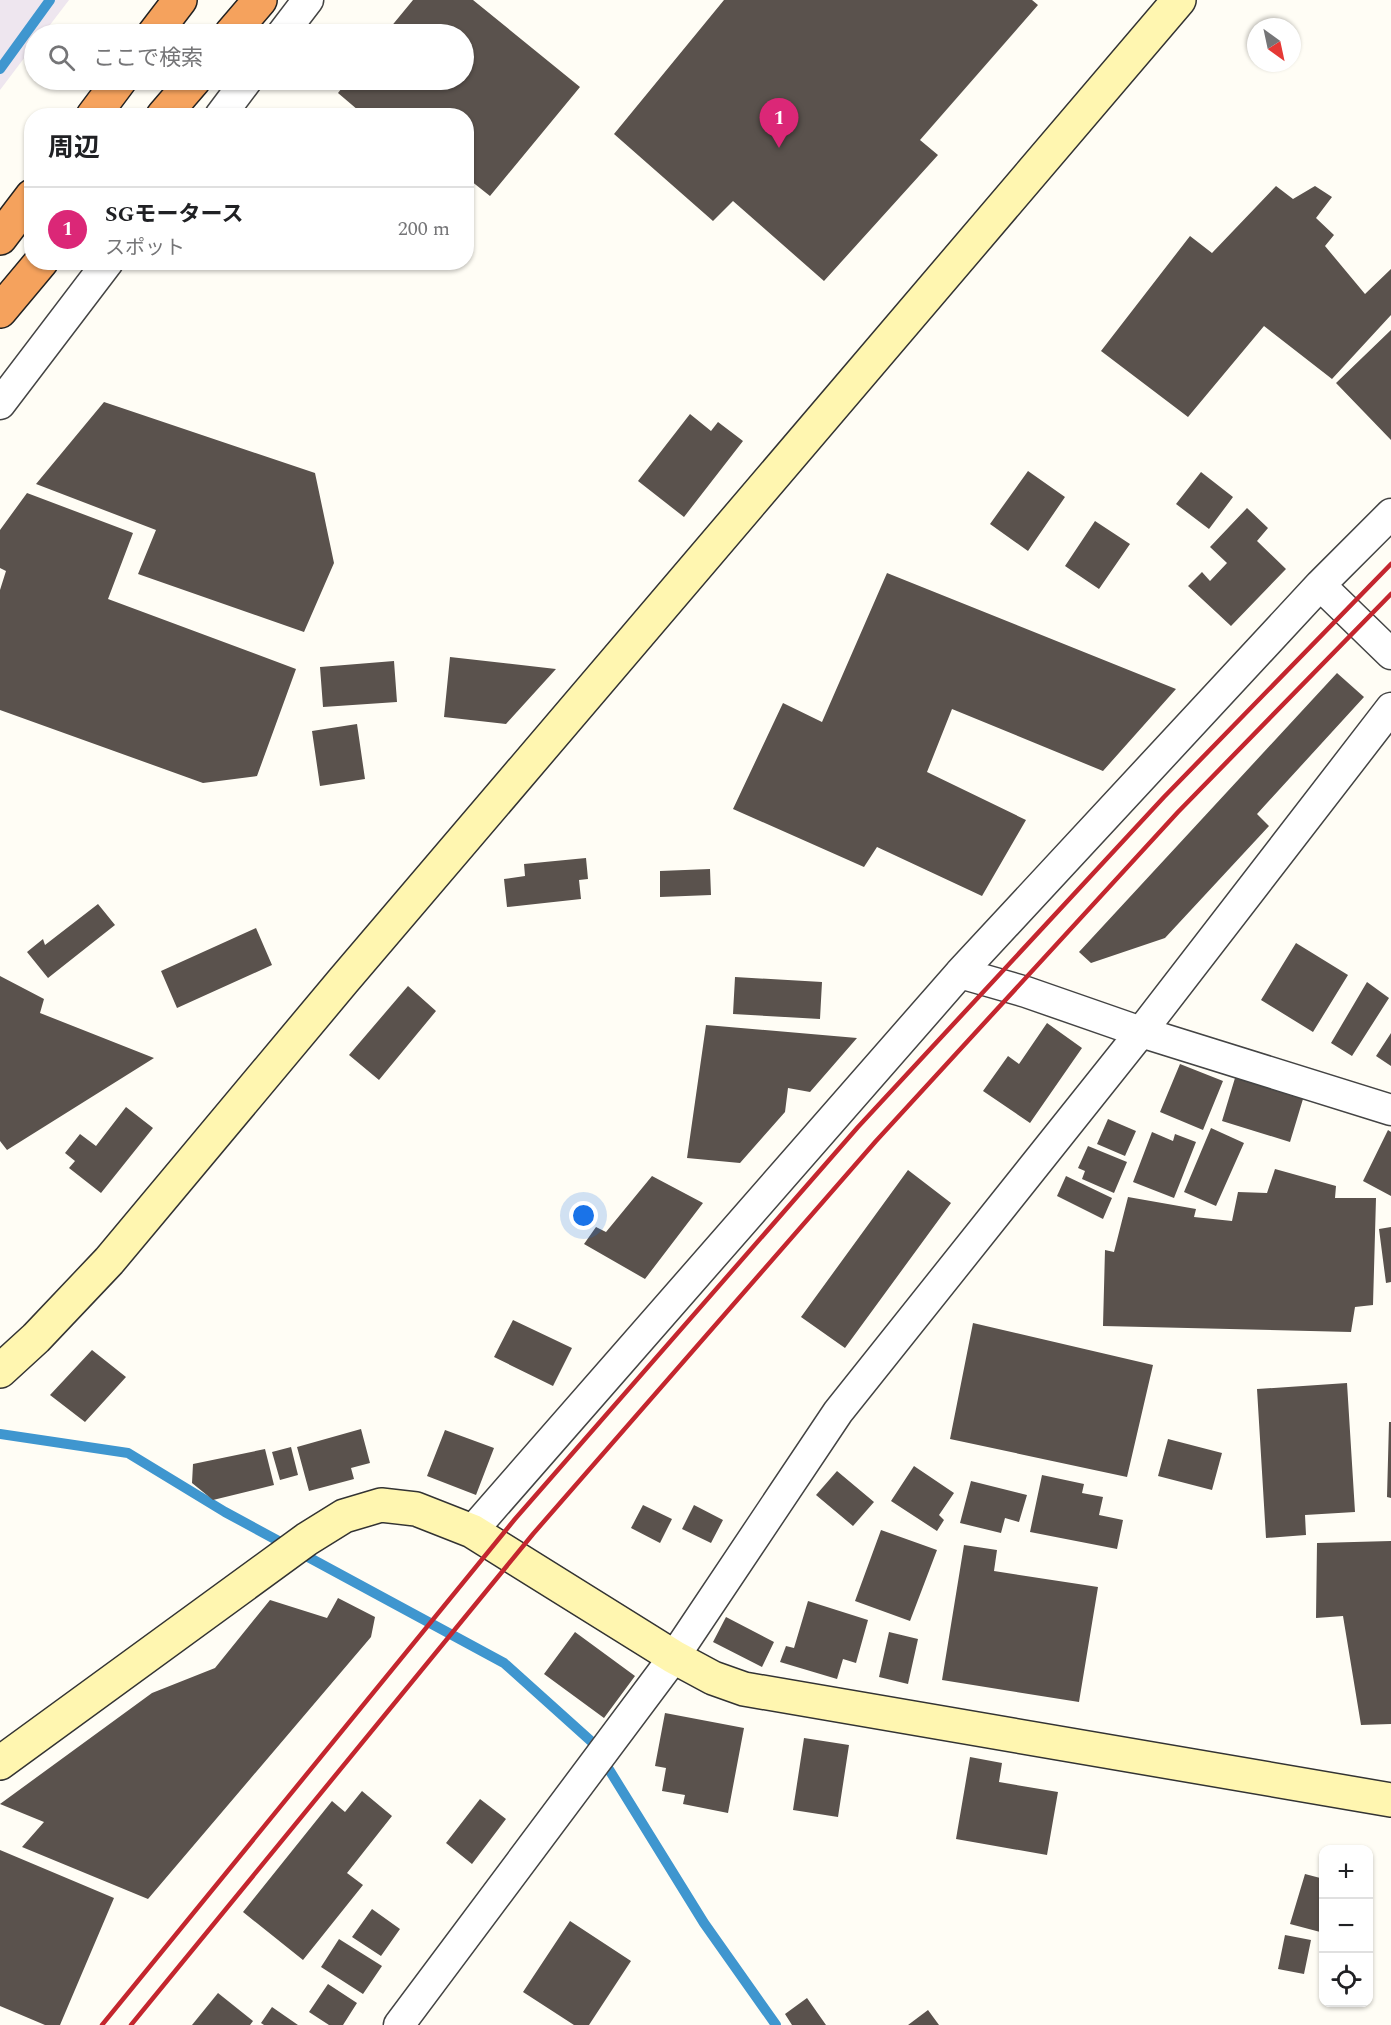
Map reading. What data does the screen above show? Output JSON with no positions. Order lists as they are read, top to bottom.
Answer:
{
  "north": "bottom right",
  "page": {
    "search": "ここで検索",
    "pins": "1",
    "heading": "周辺",
    "list": [
      {
        "mark": "1",
        "name": "SGモータース",
        "note": "スポット",
        "value": "200 m"
      }
    ],
    "map_buttons": ["+", "−"]
  }
}
